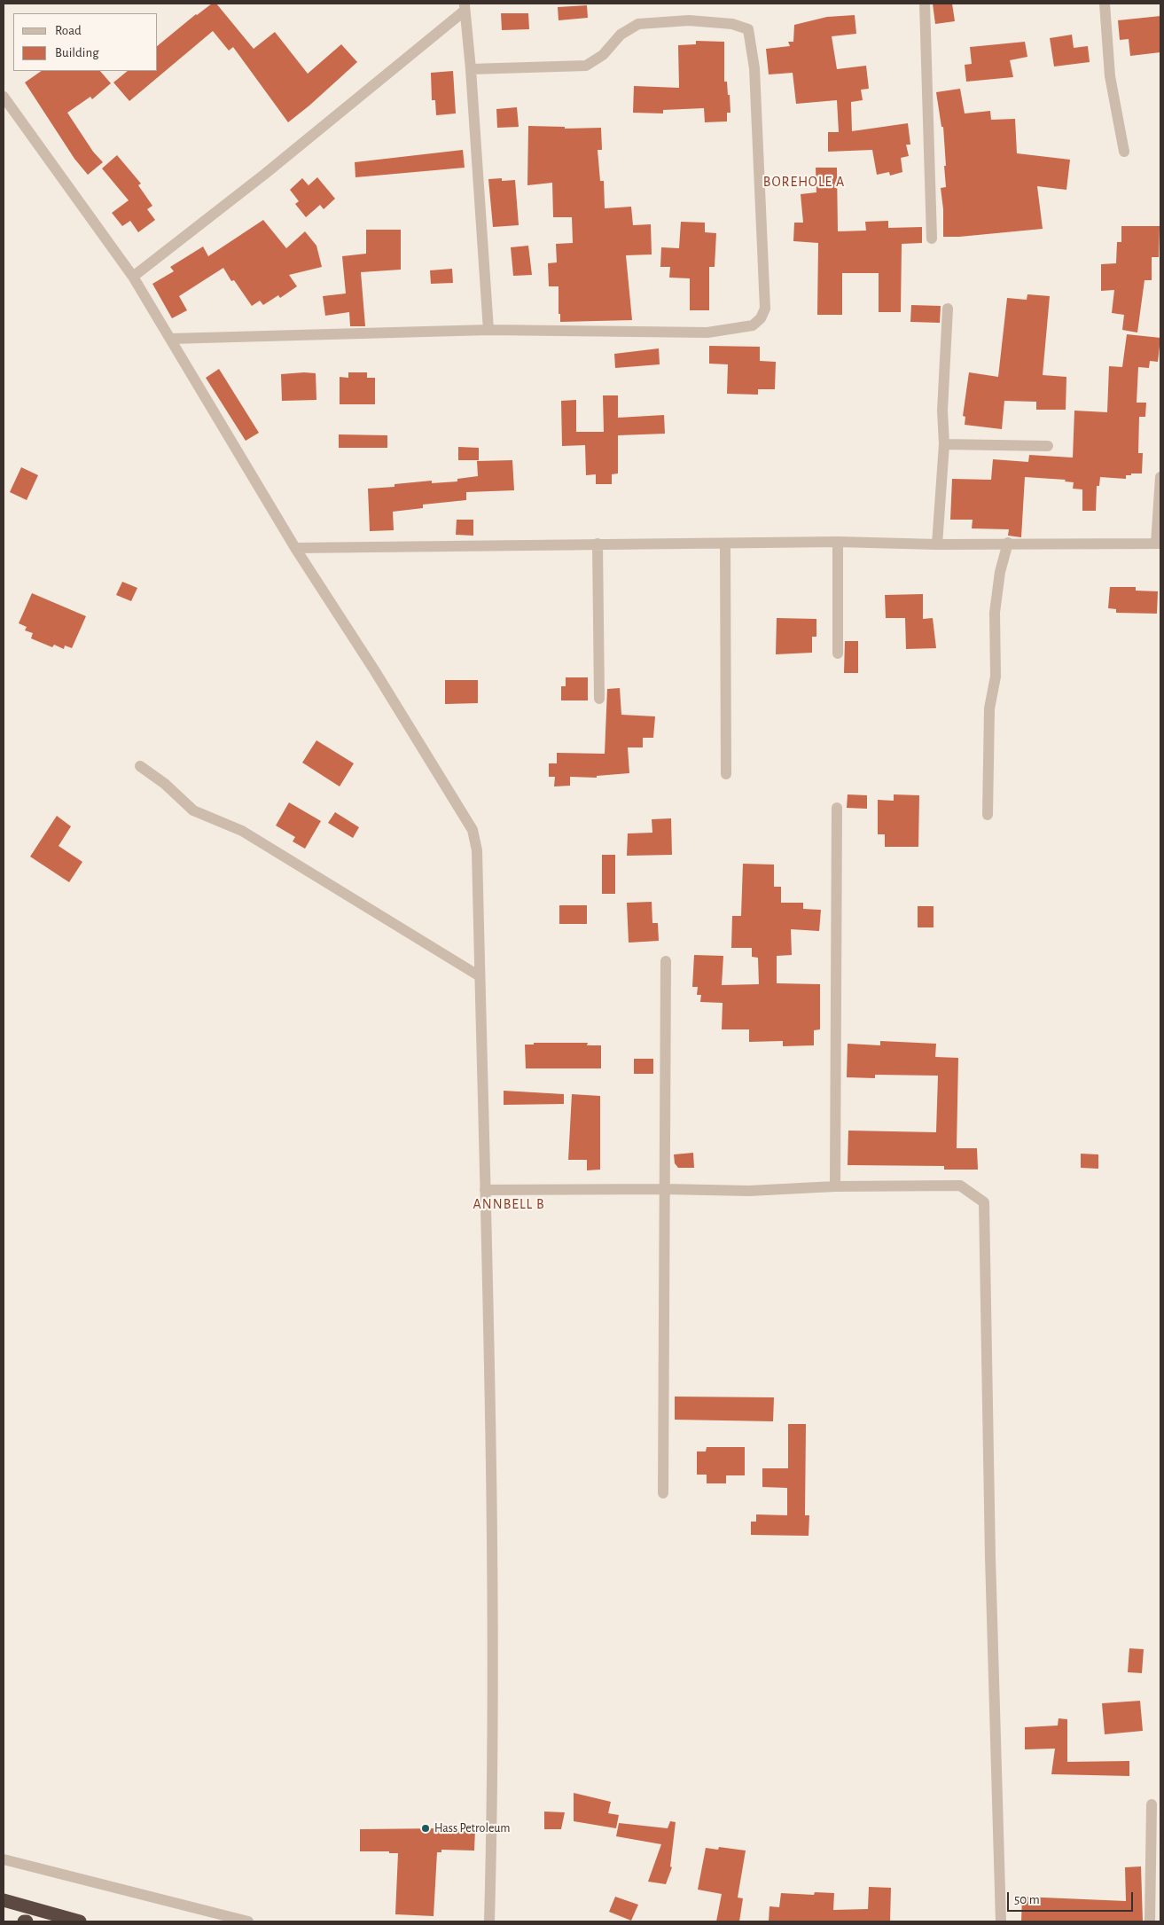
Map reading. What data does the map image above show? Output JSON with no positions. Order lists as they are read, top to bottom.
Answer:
{
  "districts": ["BOREHOLE A", "ANNBELL B"],
  "places": ["Hass Petroleum"],
  "legend": ["Road", "Building"],
  "scale_bar": "50 m"
}
